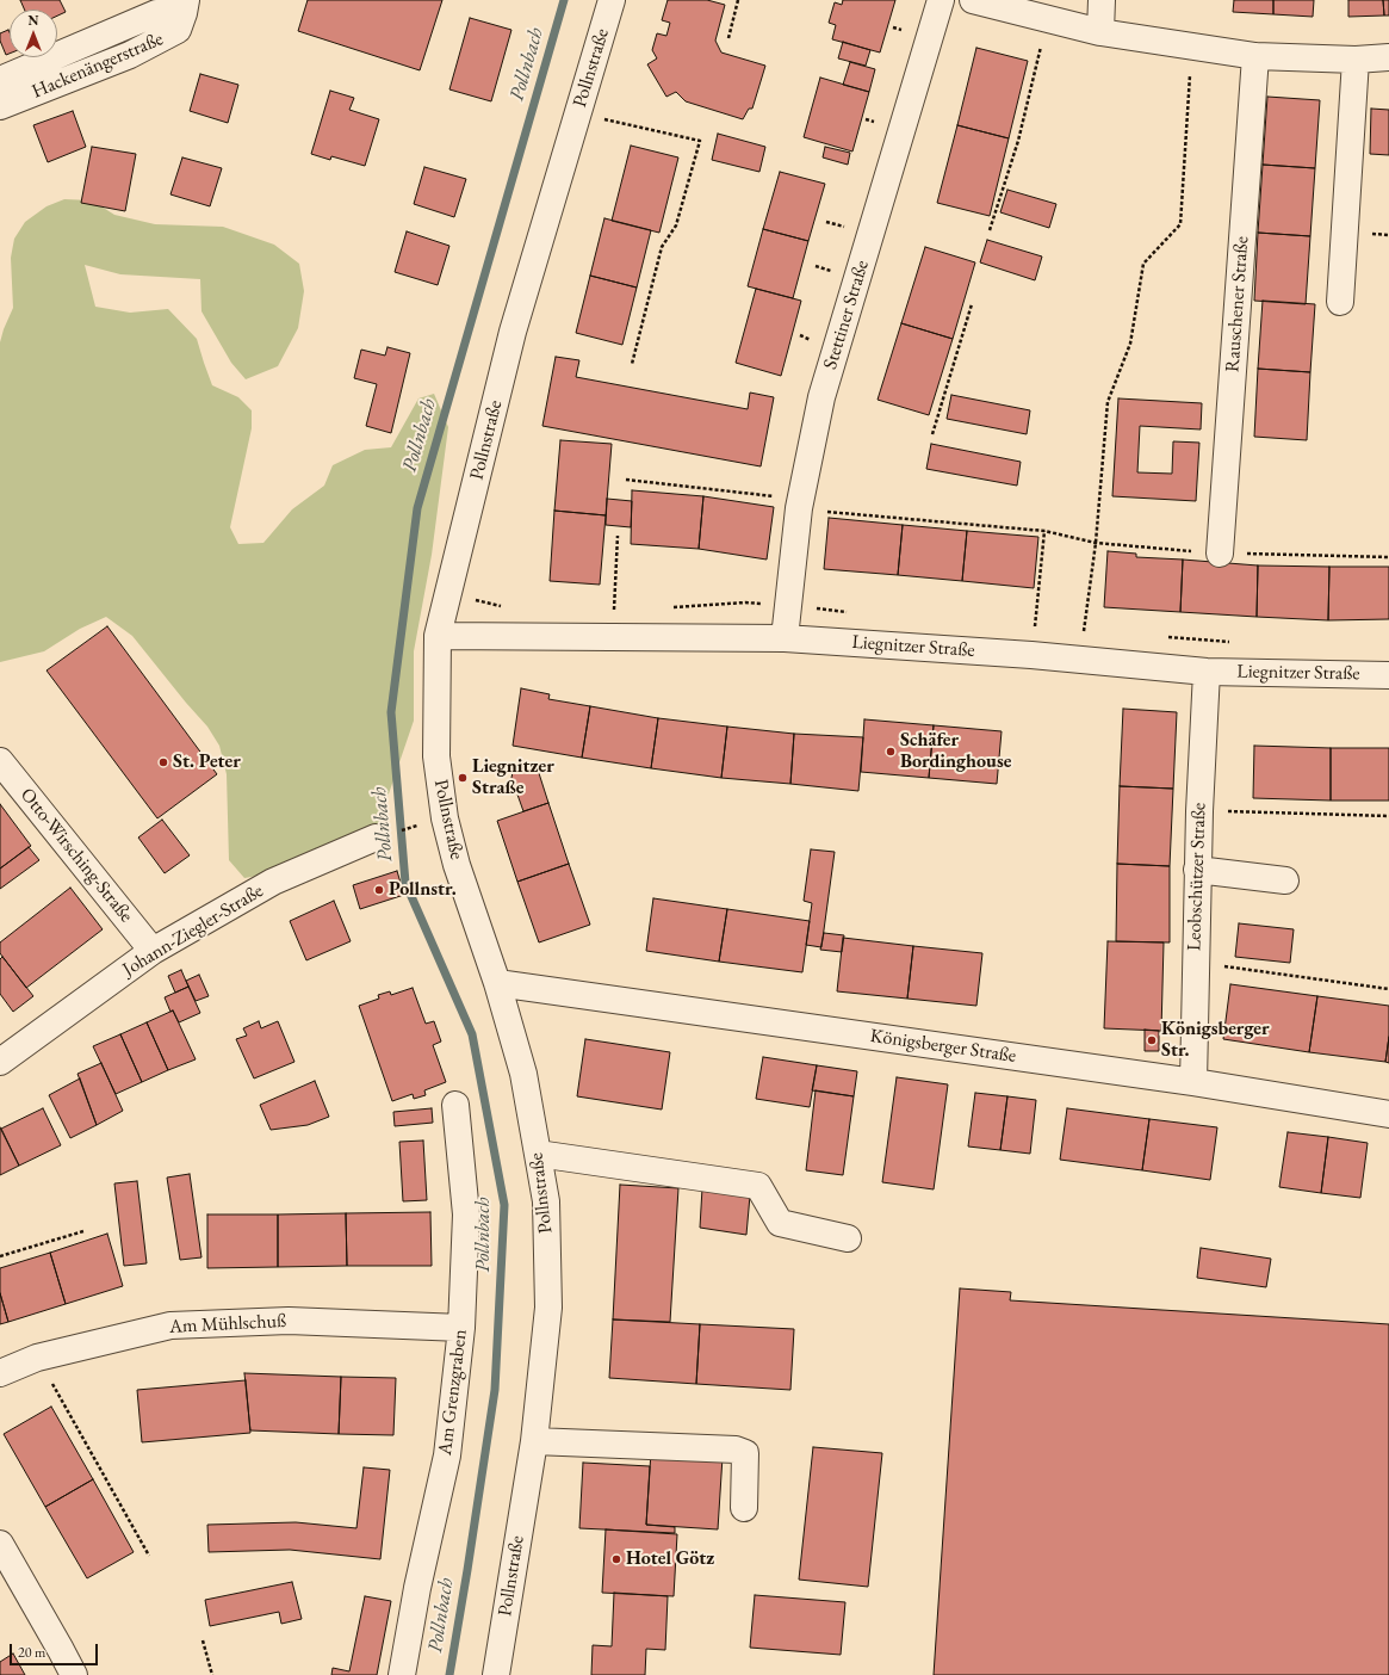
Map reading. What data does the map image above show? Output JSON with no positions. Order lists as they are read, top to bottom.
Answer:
{
  "streets": {
    "street": [
      "Hackenängerstraße",
      "Pollnstraße",
      "Rauschener Straße",
      "Stettiner Straße",
      "Liegnitzer Straße",
      "Otto-Wirsching-Straße",
      "Leobschützer Straße",
      "Johann-Ziegler-Straße",
      "Königsberger Straße",
      "Am Mühlschuß",
      "Am Grenzgraben"
    ]
  },
  "crossings": [
    ["Pollnstraße", "Liegnitzer Straße"],
    ["Pollnstraße", "Königsberger Straße"],
    ["Stettiner Straße", "Liegnitzer Straße"],
    ["Liegnitzer Straße", "Leobschützer Straße"],
    ["Otto-Wirsching-Straße", "Johann-Ziegler-Straße"],
    ["Leobschützer Straße", "Königsberger Straße"],
    ["Am Mühlschuß", "Am Grenzgraben"]
  ],
  "water": ["Pollnbach"],
  "places": [
    "Schäfer Bordinghouse",
    "St. Peter",
    "Liegnitzer Straße",
    "Pollnstr.",
    "Königsberger Str.",
    "Hotel Götz"
  ],
  "scale_bar": "20 m",
  "north": "top"
}
